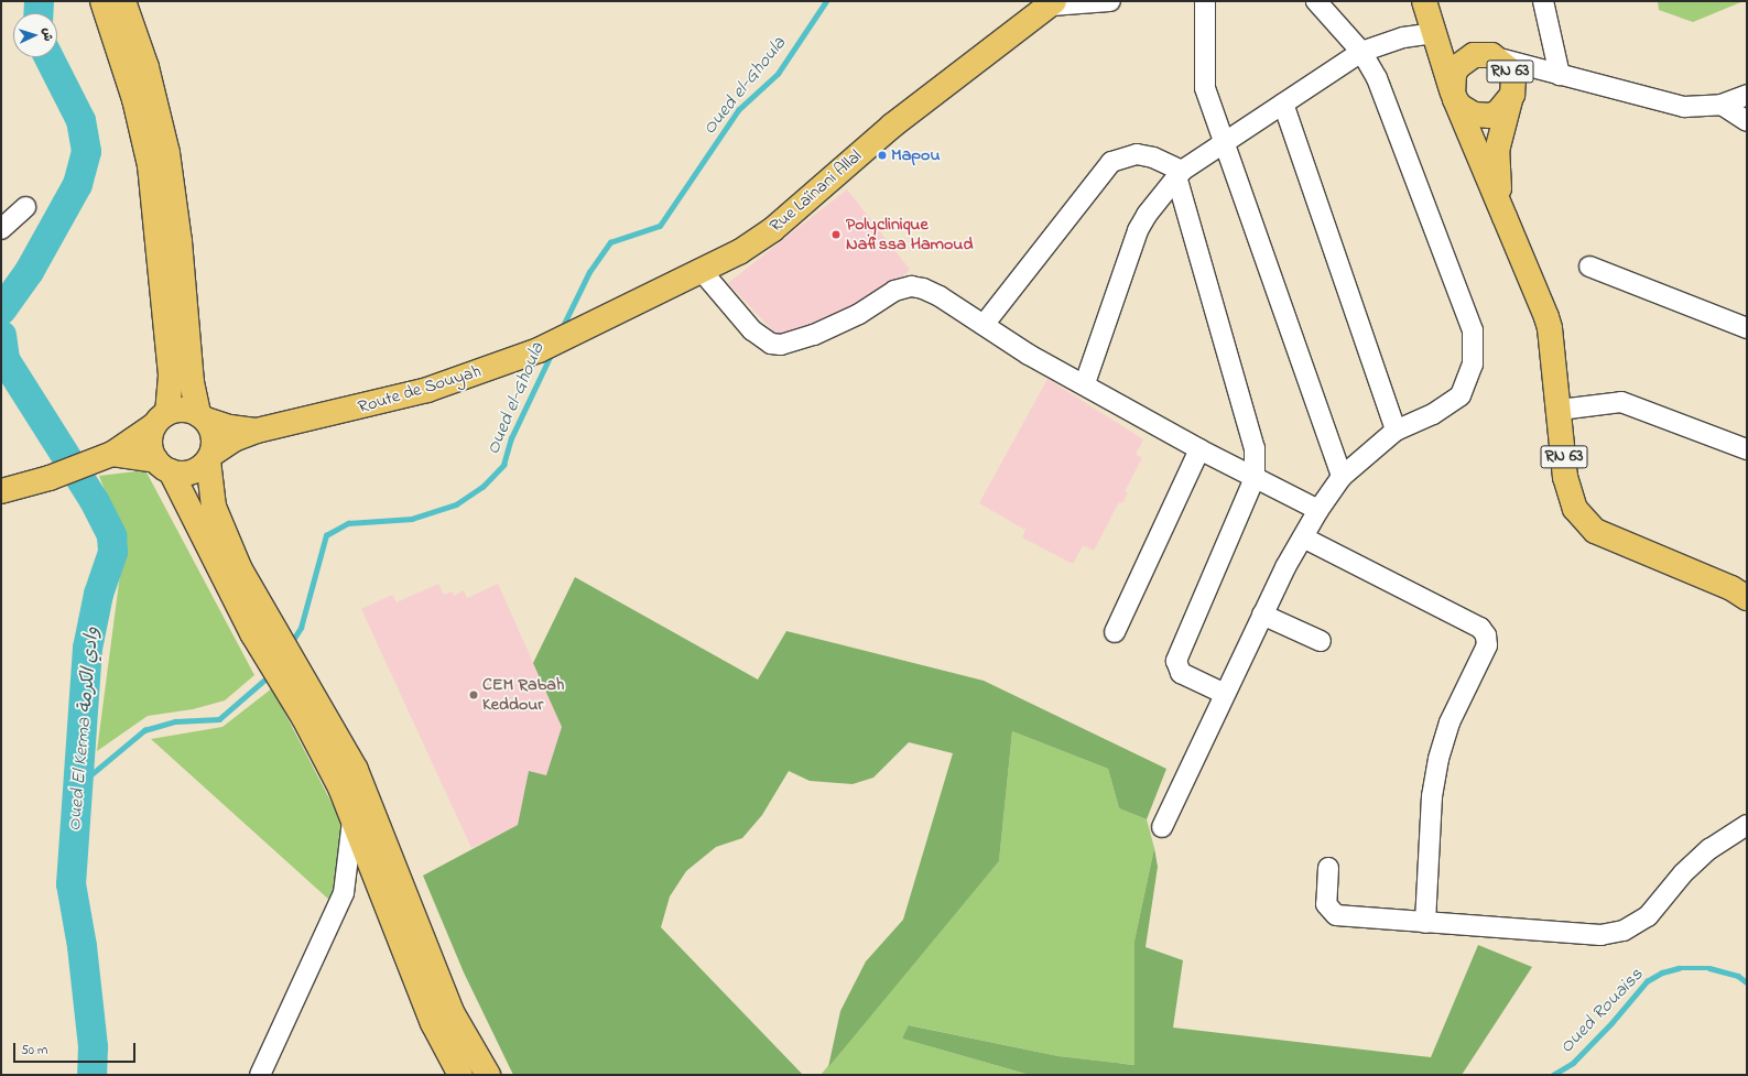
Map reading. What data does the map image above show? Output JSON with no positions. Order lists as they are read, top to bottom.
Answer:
{
  "streets": {
    "main road": ["RN 63", "Rue Laïnani Allal", "Route de Souyah"]
  },
  "crossings": [
    ["Rue Laïnani Allal", "Route de Souyah"]
  ],
  "water": ["Oued el-Ghoula", "Oued El Kerma وادي الكرمة", "Oued Rouaiss"],
  "places": ["Mapou", "Polyclinique Nafissa Hamoud", "CEM Rabah Keddour"],
  "scale_bar": "50 m",
  "north": "right"
}
